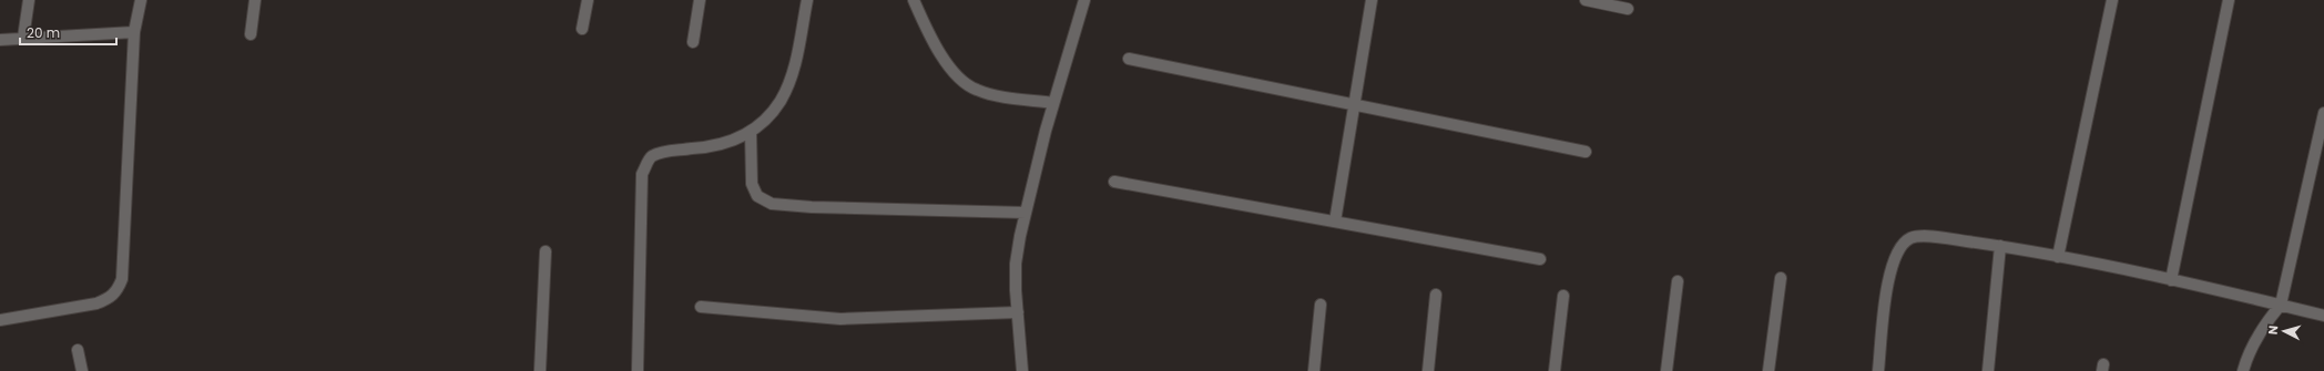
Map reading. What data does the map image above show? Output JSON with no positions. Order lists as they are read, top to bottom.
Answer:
{
  "scale_bar": "20 m",
  "north": "left"
}
